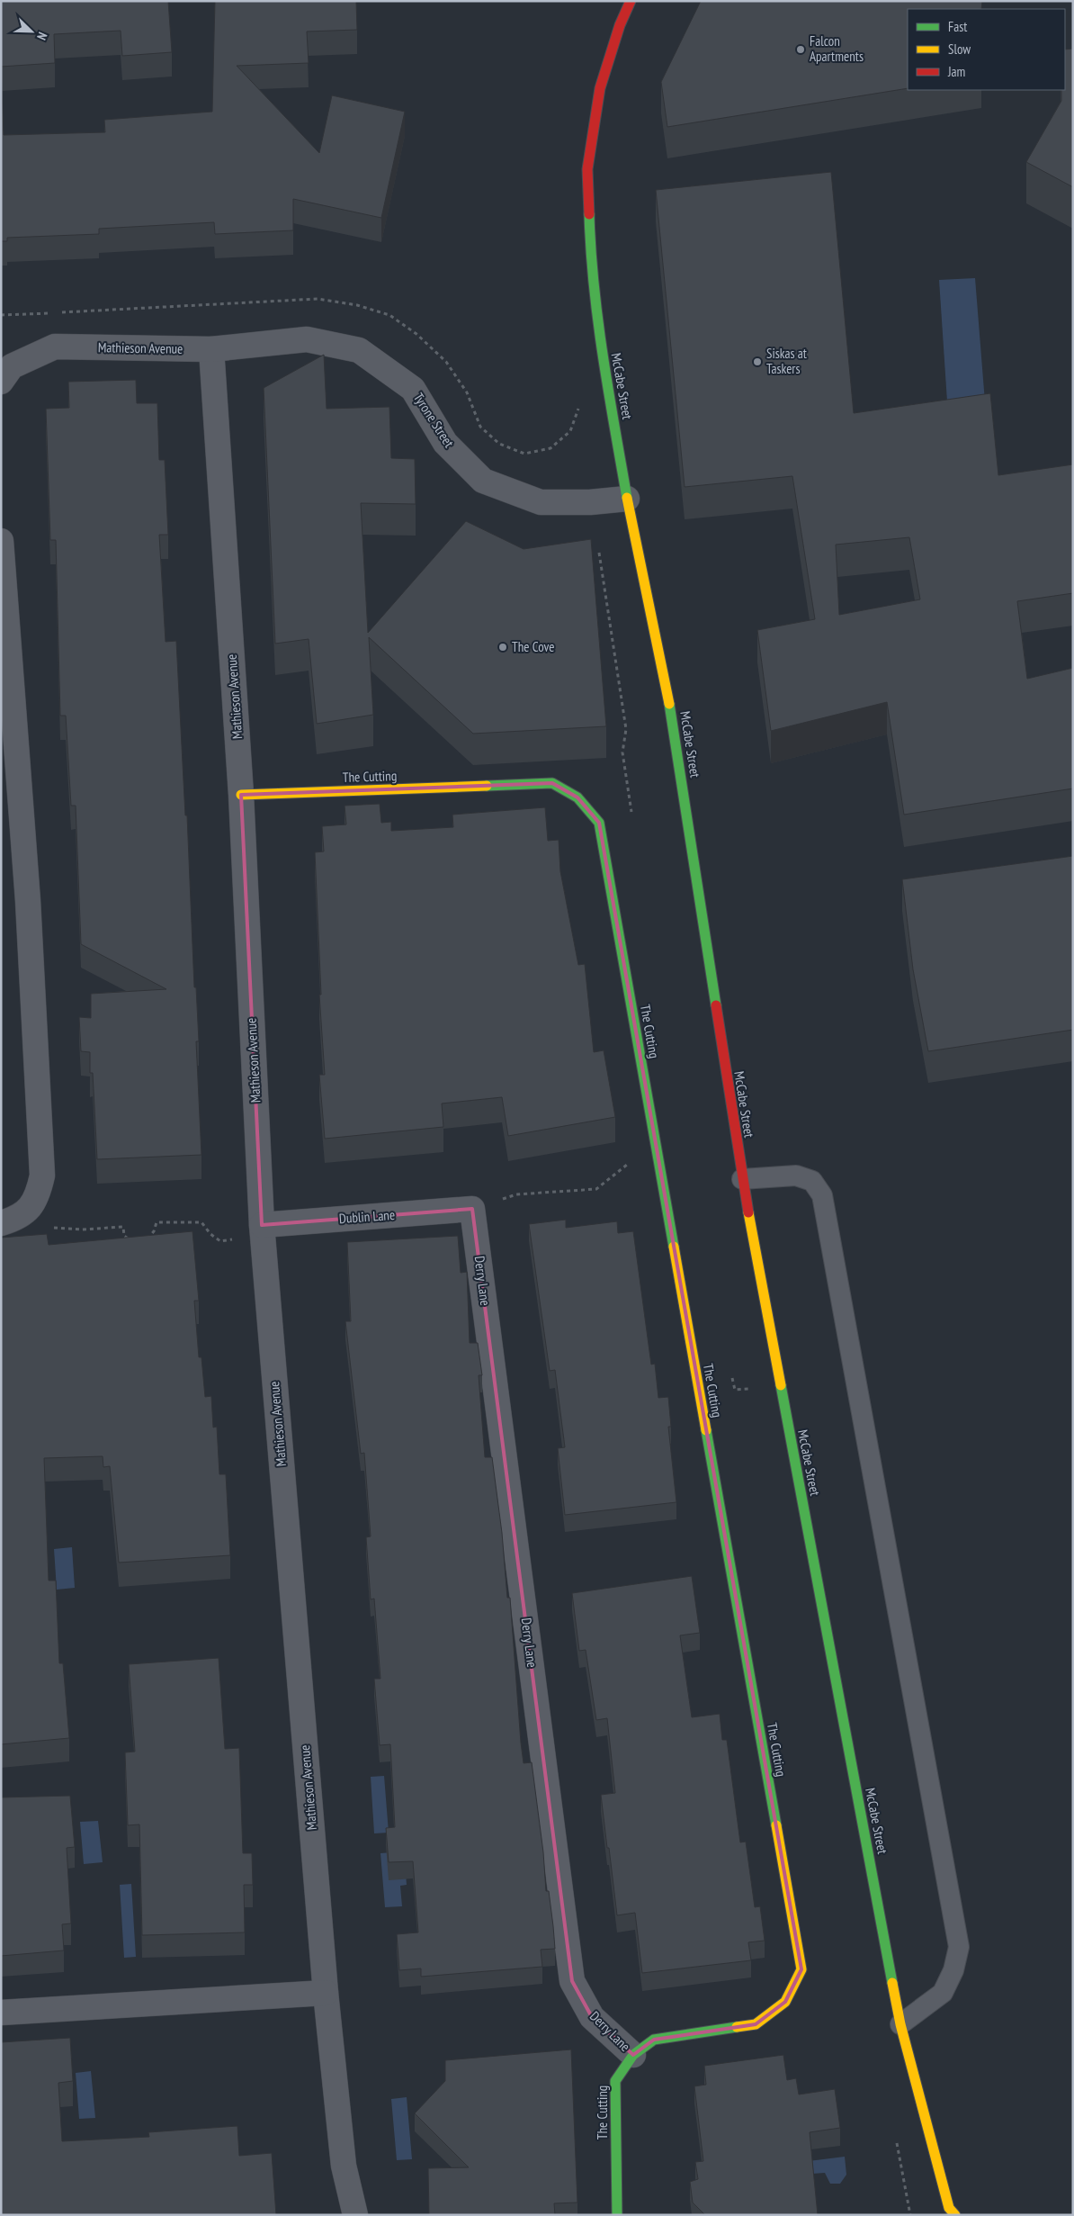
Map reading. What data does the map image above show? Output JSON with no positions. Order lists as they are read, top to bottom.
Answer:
{
  "streets": {
    "street": [
      "Mathieson Avenue",
      "McCabe Street",
      "Tyrone Street",
      "The Cutting",
      "Dublin Lane",
      "Derry Lane"
    ]
  },
  "crossings": [
    ["Mathieson Avenue", "Tyrone Street"],
    ["Mathieson Avenue", "The Cutting"],
    ["Mathieson Avenue", "Dublin Lane"],
    ["McCabe Street", "Tyrone Street"],
    ["The Cutting", "Derry Lane"],
    ["Dublin Lane", "Derry Lane"]
  ],
  "places": ["Falcon Apartments", "Siskas at Taskers", "The Cove"],
  "legend": ["Fast", "Slow", "Jam"],
  "north": "bottom right"
}
